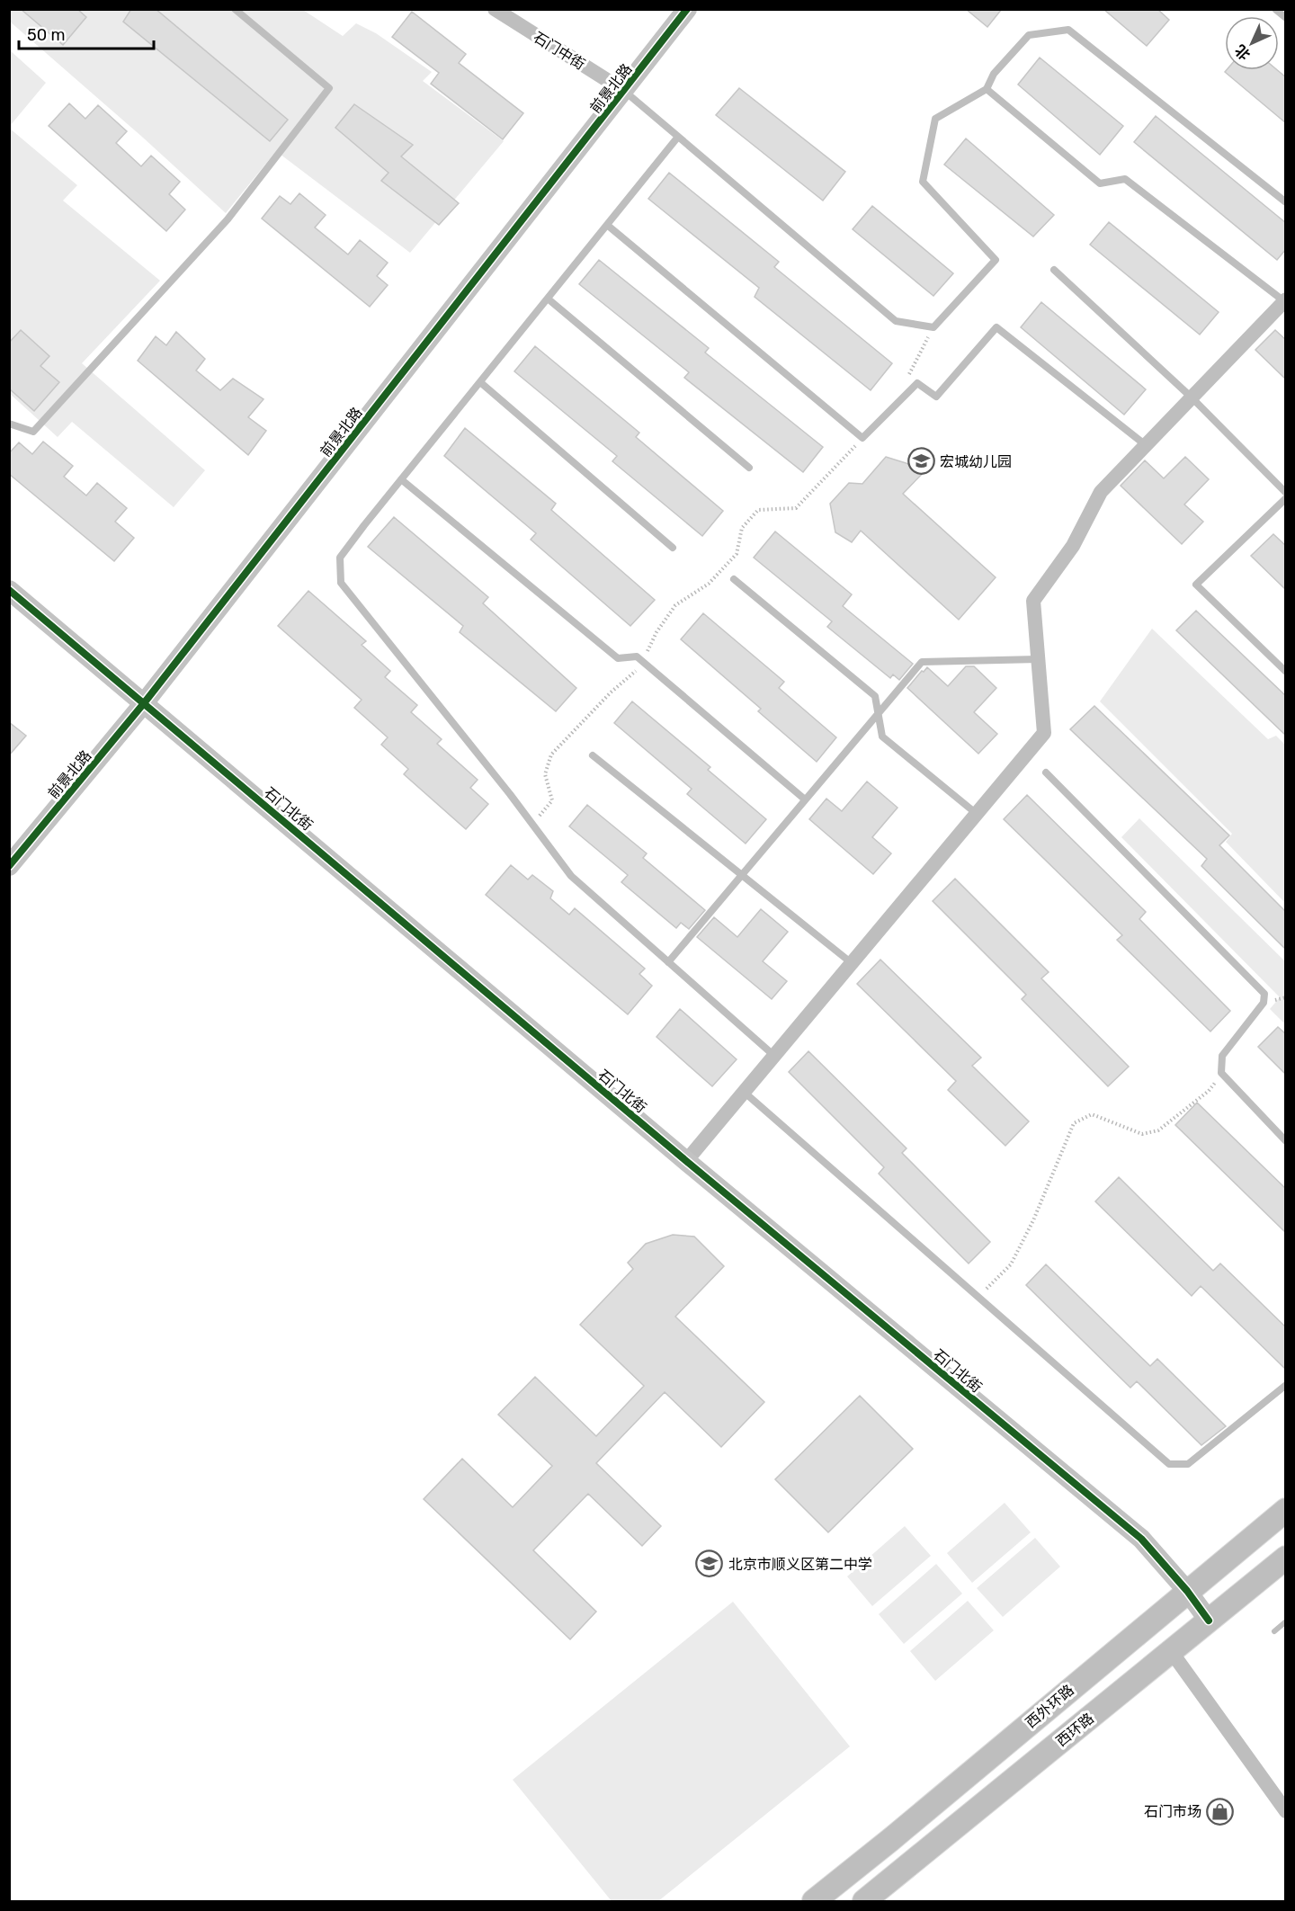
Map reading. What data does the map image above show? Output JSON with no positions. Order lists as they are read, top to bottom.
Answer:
{
  "streets": {
    "main road": ["西外环路", "西环路"],
    "street": ["石门中街", "前景北路", "石门北街"]
  },
  "crossings": [
    ["石门中街", "前景北路"],
    ["前景北路", "石门北街"],
    ["石门北街", "西外环路"],
    ["石门北街", "西环路"]
  ],
  "places": {
    "school or university": ["宏城幼儿园", "北京市顺义区第二中学"],
    "shop": ["石门市场"]
  },
  "scale_bar": "50 m",
  "north": "bottom left"
}
